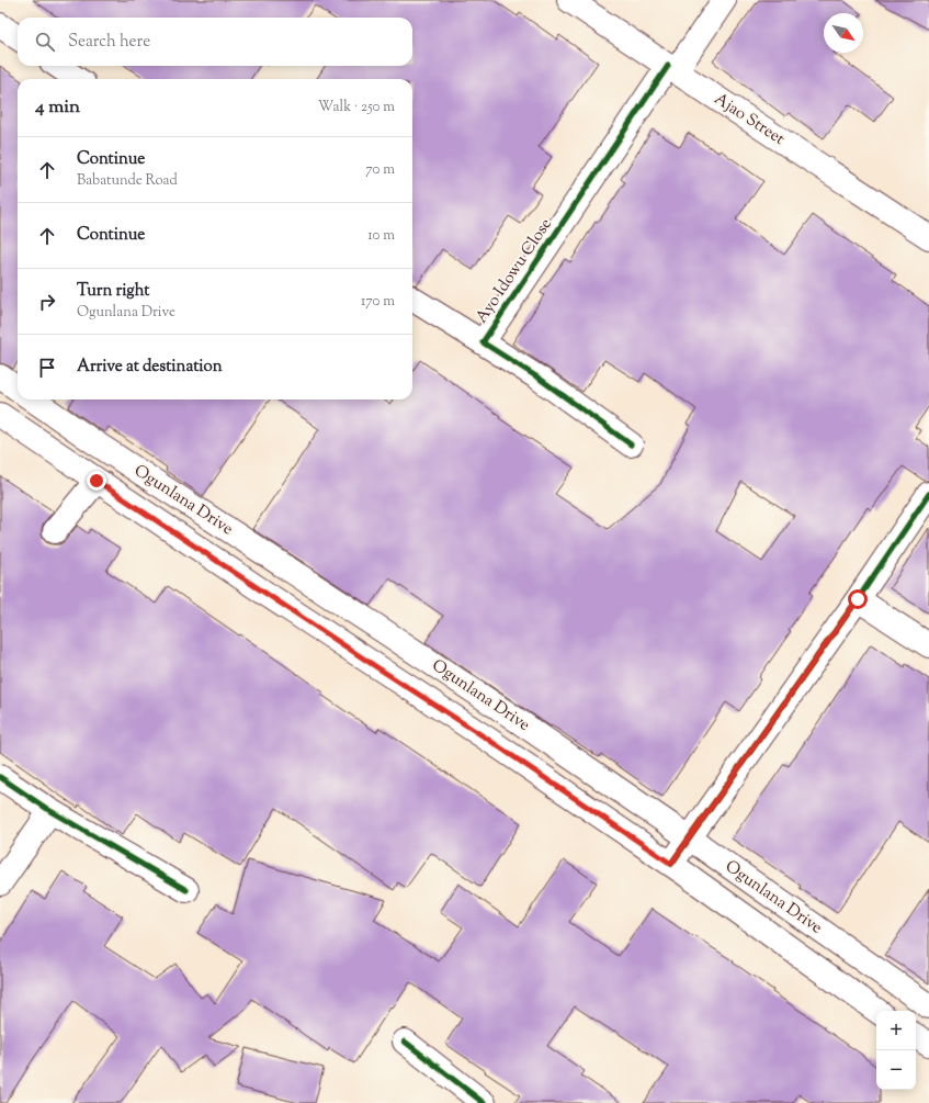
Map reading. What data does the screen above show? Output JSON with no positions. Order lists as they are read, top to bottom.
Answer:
{
  "streets": {
    "main road": ["Ajao Street", "Ayo Idowu Close", "Ogunlana Drive"]
  },
  "crossings": [
    ["Ajao Street", "Ayo Idowu Close"]
  ],
  "north": "bottom right",
  "page": {
    "search": "Search here",
    "heading": ["4 min", "Walk · 250 m"],
    "list": [
      ["Continue", "Babatunde Road", "70 m"],
      ["Continue", "10 m"],
      ["Turn right", "Ogunlana Drive", "170 m"],
      "Arrive at destination"
    ],
    "map_buttons": ["+", "−"]
  }
}
